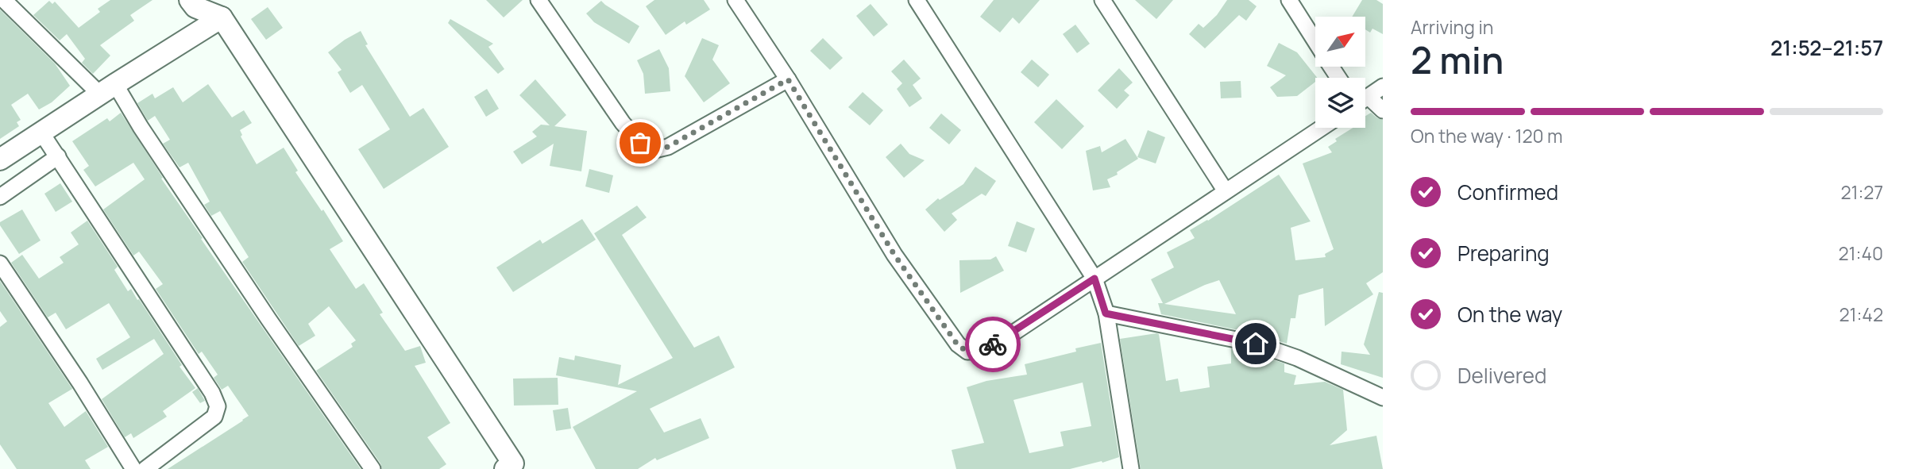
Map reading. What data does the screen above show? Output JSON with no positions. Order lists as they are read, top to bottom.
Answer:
{
  "north": "top right",
  "page": {
    "heading": ["2 min", "Arriving in", "21:52–21:57"],
    "bar": "On the way · 120 m",
    "list": [
      ["Confirmed", "21:27"],
      ["Preparing", "21:40"],
      ["On the way", "21:42"],
      "Delivered"
    ]
  }
}
